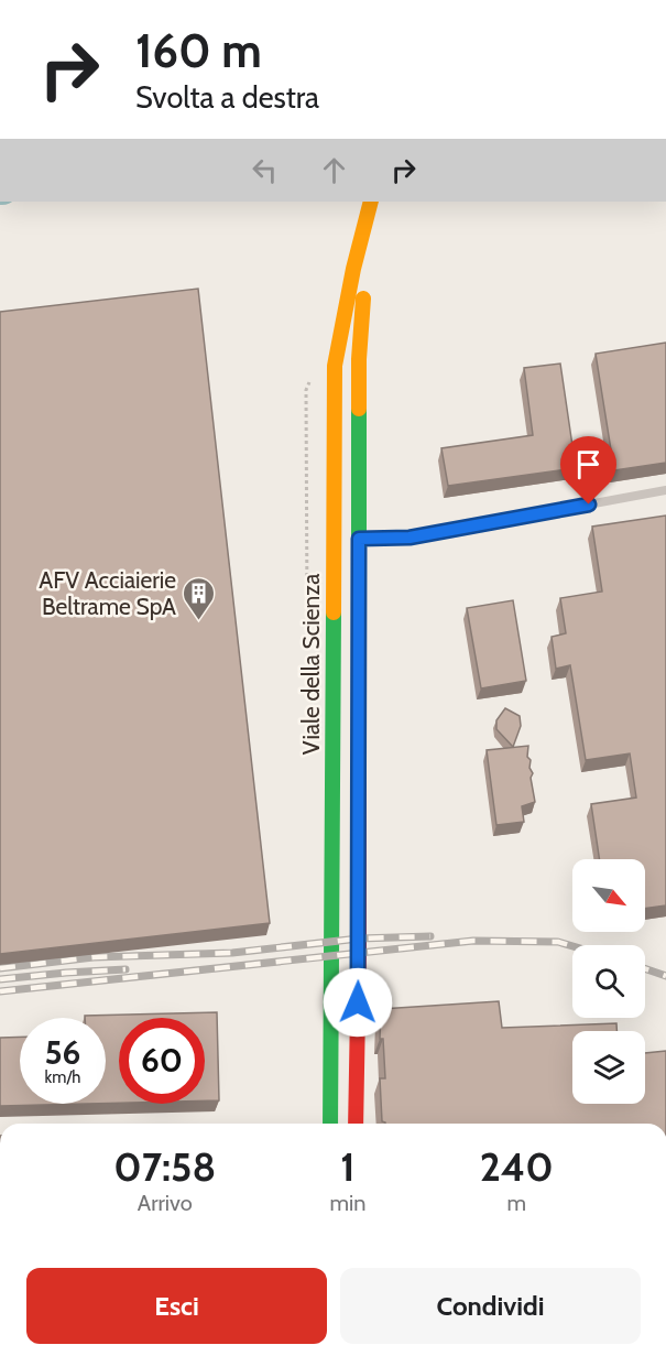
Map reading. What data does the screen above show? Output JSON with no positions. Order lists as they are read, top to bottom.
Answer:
{
  "streets": {
    "main road": ["Viale della Scienza"]
  },
  "places": {
    "building": ["AFV Acciaierie Beltrame SpA"]
  },
  "north": "bottom right",
  "page": {
    "turn": ["160 m", "Svolta a destra"],
    "speed": "56 km/h",
    "limit": "60",
    "eta": [
      "07:58",
      "Arrivo",
      "1",
      "min",
      "240",
      "m"
    ],
    "buttons": ["Esci", "Condividi"]
  }
}
